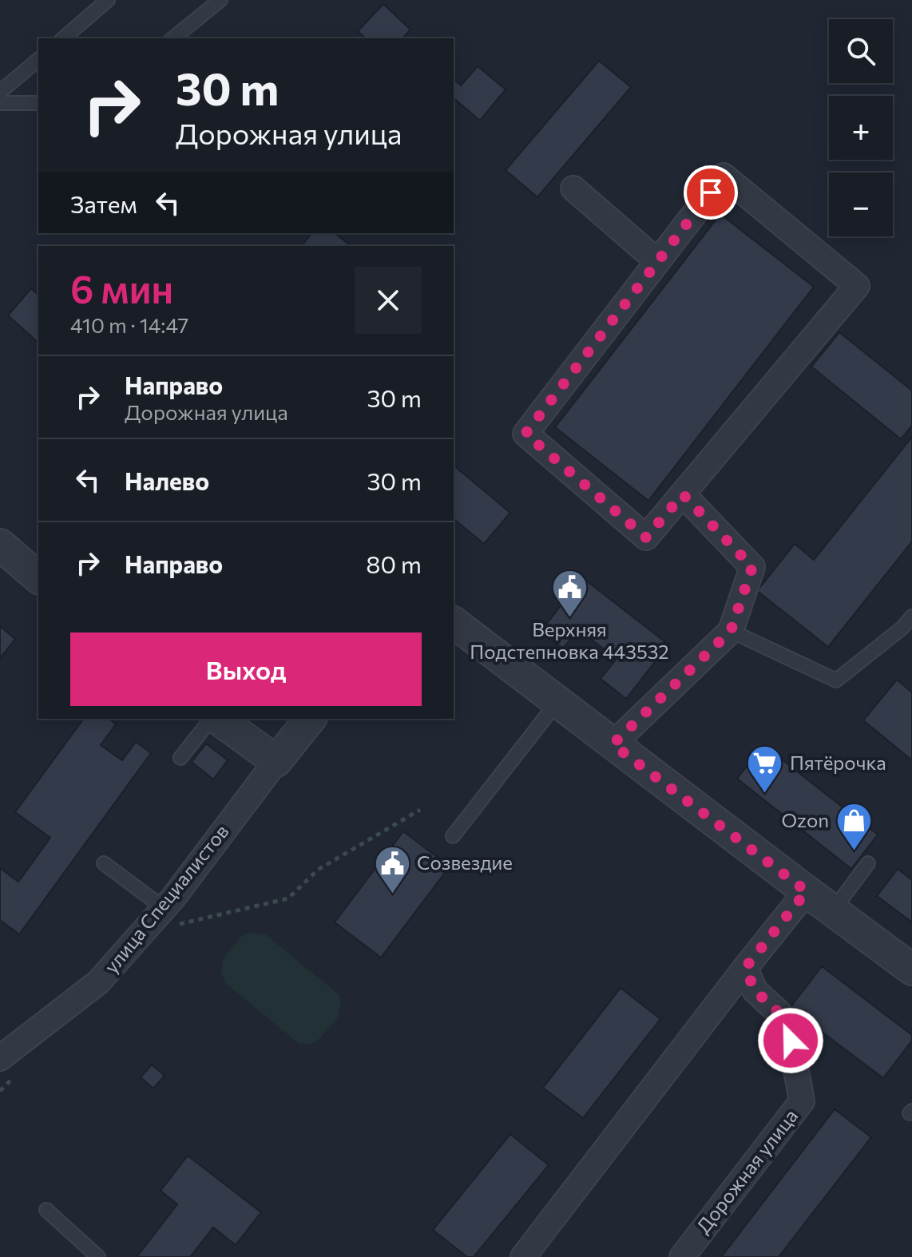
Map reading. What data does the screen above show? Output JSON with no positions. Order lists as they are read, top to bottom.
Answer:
{
  "streets": {
    "street": ["улица Специалистов", "Дорожная улица"]
  },
  "places": {
    "public building": ["Верхняя Подстепновка 443532", "Созвездие"],
    "supermarket": ["Пятёрочка"],
    "shop": ["Ozon"]
  },
  "page": {
    "map_buttons": ["+", "−"],
    "turn": ["30 m", "Дорожная улица"],
    "then": "Затем",
    "heading": ["6 мин", "410 m · 14:47"],
    "list": [
      {
        "name": "Направо",
        "note": "Дорожная улица",
        "value": "30 m"
      },
      {
        "name": "Налево",
        "value": "30 m"
      },
      {
        "name": "Направо",
        "value": "80 m"
      }
    ],
    "buttons": "Выход"
  }
}
